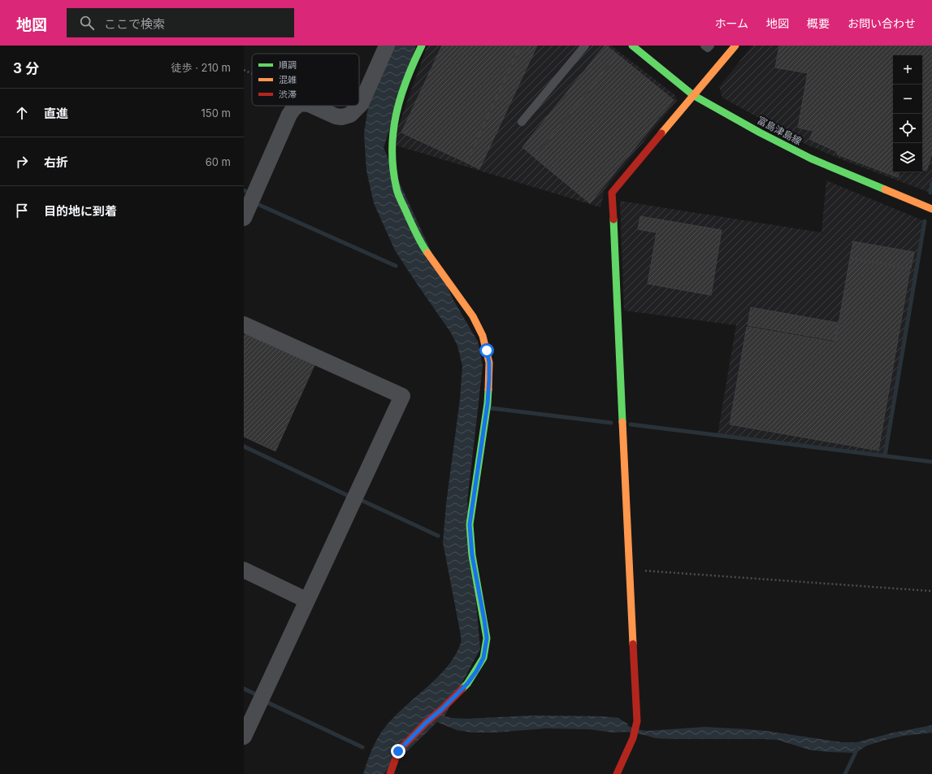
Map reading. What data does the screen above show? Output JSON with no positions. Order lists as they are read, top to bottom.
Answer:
{
  "streets": {
    "street": ["富島津島線"]
  },
  "legend": ["順調", "混雑", "渋滞"],
  "page": {
    "header": "地図",
    "search": "ここで検索",
    "nav": [
      "ホーム",
      "地図",
      "概要",
      "お問い合わせ"
    ],
    "heading": ["3 分", "徒歩 · 210 m"],
    "map_buttons": ["+", "−"],
    "list": [
      ["直進", "150 m"],
      ["右折", "60 m"],
      "目的地に到着"
    ]
  }
}
